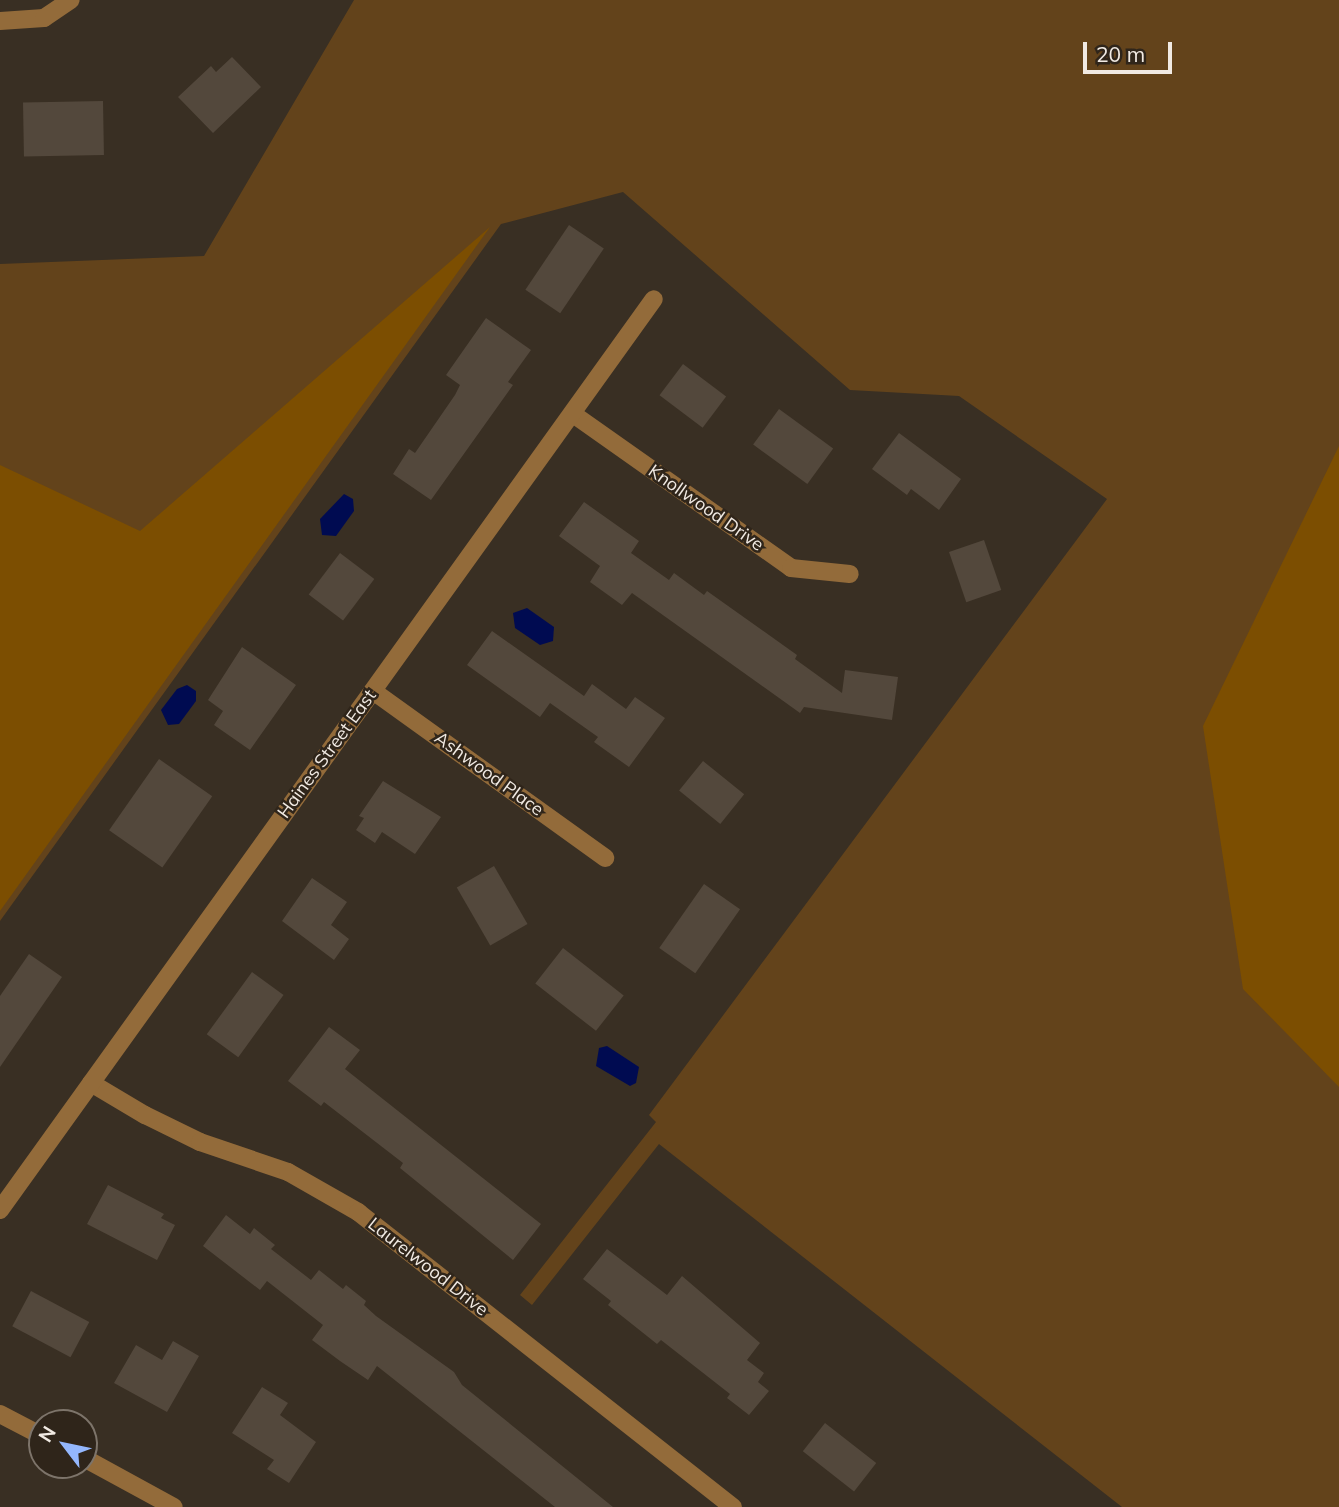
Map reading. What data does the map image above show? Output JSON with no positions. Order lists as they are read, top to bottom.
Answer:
{
  "streets": {
    "street": [
      "Knollwood Drive",
      "Haines Street East",
      "Ashwood Place",
      "Laurelwood Drive"
    ]
  },
  "crossings": [
    ["Knollwood Drive", "Haines Street East"],
    ["Haines Street East", "Ashwood Place"],
    ["Haines Street East", "Laurelwood Drive"]
  ],
  "scale_bar": "20 m",
  "north": "top left"
}
